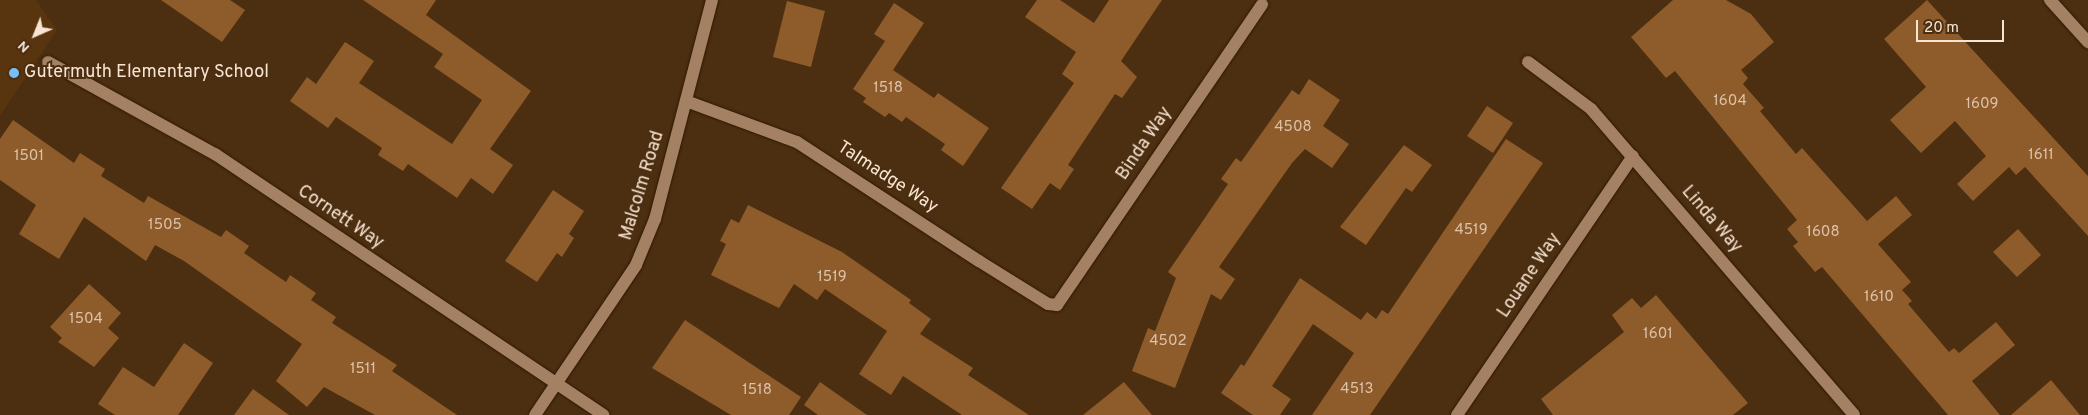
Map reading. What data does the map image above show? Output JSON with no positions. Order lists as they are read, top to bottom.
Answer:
{
  "streets": {
    "street": [
      "Binda Way",
      "Talmadge Way",
      "Malcolm Road",
      "Cornett Way",
      "Linda Way",
      "Louane Way"
    ]
  },
  "crossings": [
    ["Binda Way", "Talmadge Way"],
    ["Talmadge Way", "Malcolm Road"],
    ["Malcolm Road", "Cornett Way"],
    ["Linda Way", "Louane Way"]
  ],
  "places": ["Gutermuth Elementary School"],
  "house_numbers": [
    "1518",
    "1604",
    "1609",
    "4508",
    "1611",
    "1501",
    "1505",
    "4519",
    "1608",
    "1519",
    "1610",
    "1504",
    "1601",
    "4502",
    "1511",
    "4513",
    "1518"
  ],
  "scale_bar": "20 m",
  "north": "bottom left"
}
